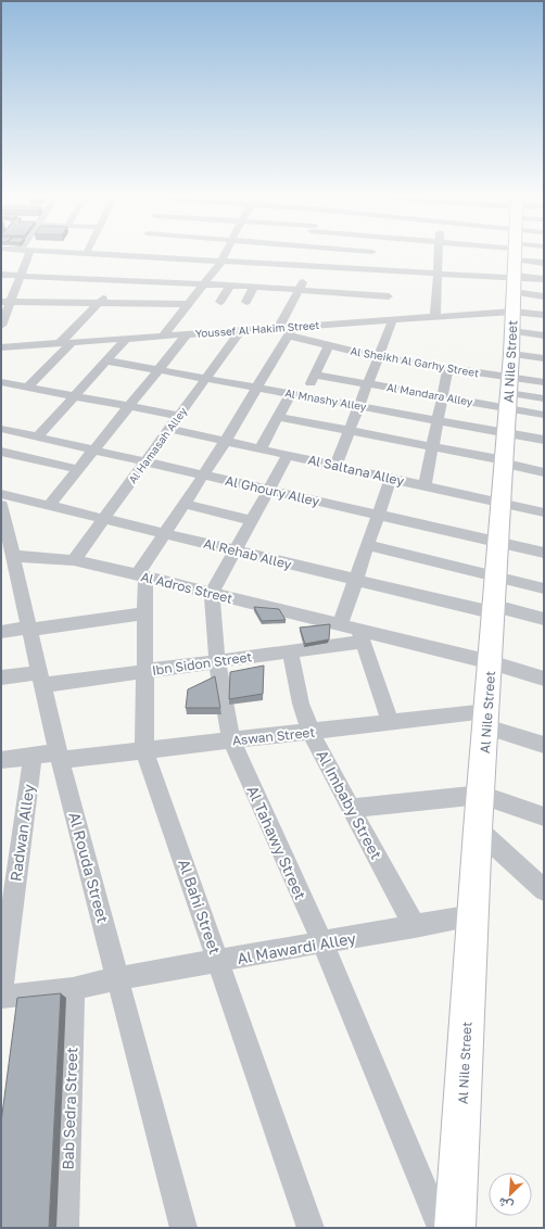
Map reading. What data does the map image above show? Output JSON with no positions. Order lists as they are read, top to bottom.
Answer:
{
  "streets": {
    "street": [
      "Youssef Al Hakim Street",
      "Al Sheikh Al Garhy Street",
      "Al Nile Street",
      "Al Mandara Alley",
      "Al Mnashy Alley",
      "Al Hamasah Alley",
      "Al Saltana Alley",
      "Al Ghoury Alley",
      "Al Rehab Alley",
      "Al Adros Street",
      "Ibn Sidon Street",
      "Aswan Street",
      "Al Imbaby Street",
      "Radwan Alley",
      "Al Tahawy Street",
      "Al Rouda Street",
      "Al Bahi Street",
      "Al Mawardi Alley",
      "Bab Sedra Street"
    ]
  },
  "crossings": [
    ["Youssef Al Hakim Street", "Al Sheikh Al Garhy Street"],
    ["Youssef Al Hakim Street", "Al Nile Street"],
    ["Youssef Al Hakim Street", "Al Mandara Alley"],
    ["Youssef Al Hakim Street", "Al Mnashy Alley"],
    ["Youssef Al Hakim Street", "Al Hamasah Alley"],
    ["Al Sheikh Al Garhy Street", "Al Nile Street"],
    ["Al Sheikh Al Garhy Street", "Al Mandara Alley"],
    ["Al Sheikh Al Garhy Street", "Al Mnashy Alley"],
    ["Al Nile Street", "Al Mandara Alley"],
    ["Al Nile Street", "Al Mnashy Alley"],
    ["Al Nile Street", "Al Saltana Alley"],
    ["Al Nile Street", "Al Ghoury Alley"],
    ["Al Nile Street", "Al Rehab Alley"],
    ["Al Nile Street", "Al Adros Street"],
    ["Al Nile Street", "Aswan Street"],
    ["Al Nile Street", "Al Mawardi Alley"],
    ["Al Mandara Alley", "Al Mnashy Alley"],
    ["Al Mnashy Alley", "Al Hamasah Alley"],
    ["Al Hamasah Alley", "Al Saltana Alley"],
    ["Al Hamasah Alley", "Al Ghoury Alley"],
    ["Al Hamasah Alley", "Al Rehab Alley"],
    ["Al Hamasah Alley", "Al Adros Street"],
    ["Al Adros Street", "Ibn Sidon Street"],
    ["Al Adros Street", "Al Tahawy Street"],
    ["Al Adros Street", "Al Rouda Street"],
    ["Al Adros Street", "Al Bahi Street"],
    ["Ibn Sidon Street", "Al Imbaby Street"],
    ["Ibn Sidon Street", "Al Tahawy Street"],
    ["Ibn Sidon Street", "Al Rouda Street"],
    ["Ibn Sidon Street", "Al Bahi Street"],
    ["Aswan Street", "Al Imbaby Street"],
    ["Aswan Street", "Radwan Alley"],
    ["Aswan Street", "Al Tahawy Street"],
    ["Aswan Street", "Al Rouda Street"],
    ["Aswan Street", "Al Bahi Street"],
    ["Al Imbaby Street", "Al Mawardi Alley"],
    ["Al Tahawy Street", "Al Mawardi Alley"],
    ["Al Rouda Street", "Al Mawardi Alley"],
    ["Al Bahi Street", "Al Mawardi Alley"],
    ["Al Mawardi Alley", "Bab Sedra Street"]
  ],
  "north": "bottom left"
}
